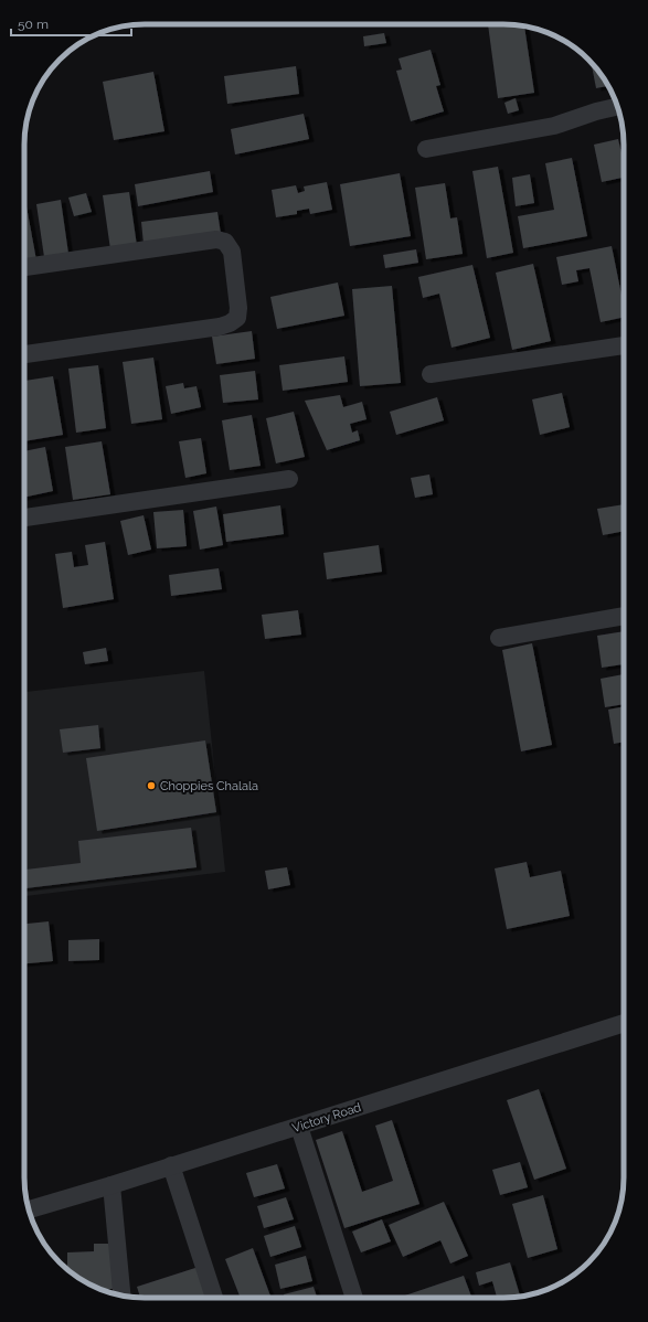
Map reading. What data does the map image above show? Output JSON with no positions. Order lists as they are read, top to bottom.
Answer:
{
  "streets": {
    "street": ["Victory Road"]
  },
  "places": ["Choppies Chalala"],
  "scale_bar": "50 m"
}
